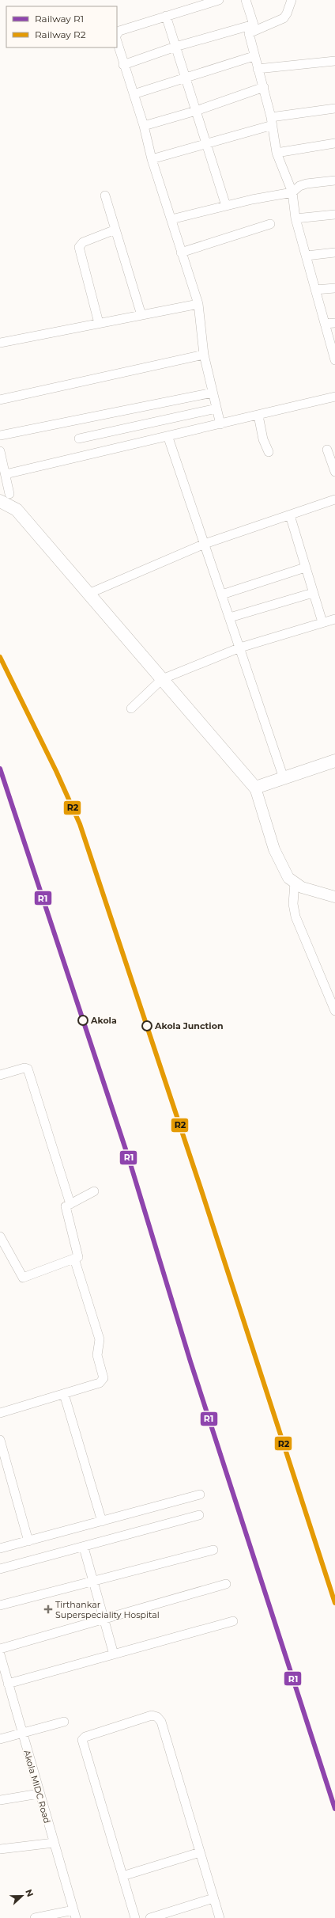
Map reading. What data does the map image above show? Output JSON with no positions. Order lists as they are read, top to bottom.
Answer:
{
  "streets": {
    "street": ["Akola MIDC Road"]
  },
  "places": {
    "other": ["Akola", "Akola Junction"],
    "health": ["Tirthankar Superspeciality Hospital"]
  },
  "lines": ["rail line R2", "rail line R1"],
  "legend": ["Railway R1", "Railway R2"],
  "north": "right"
}
